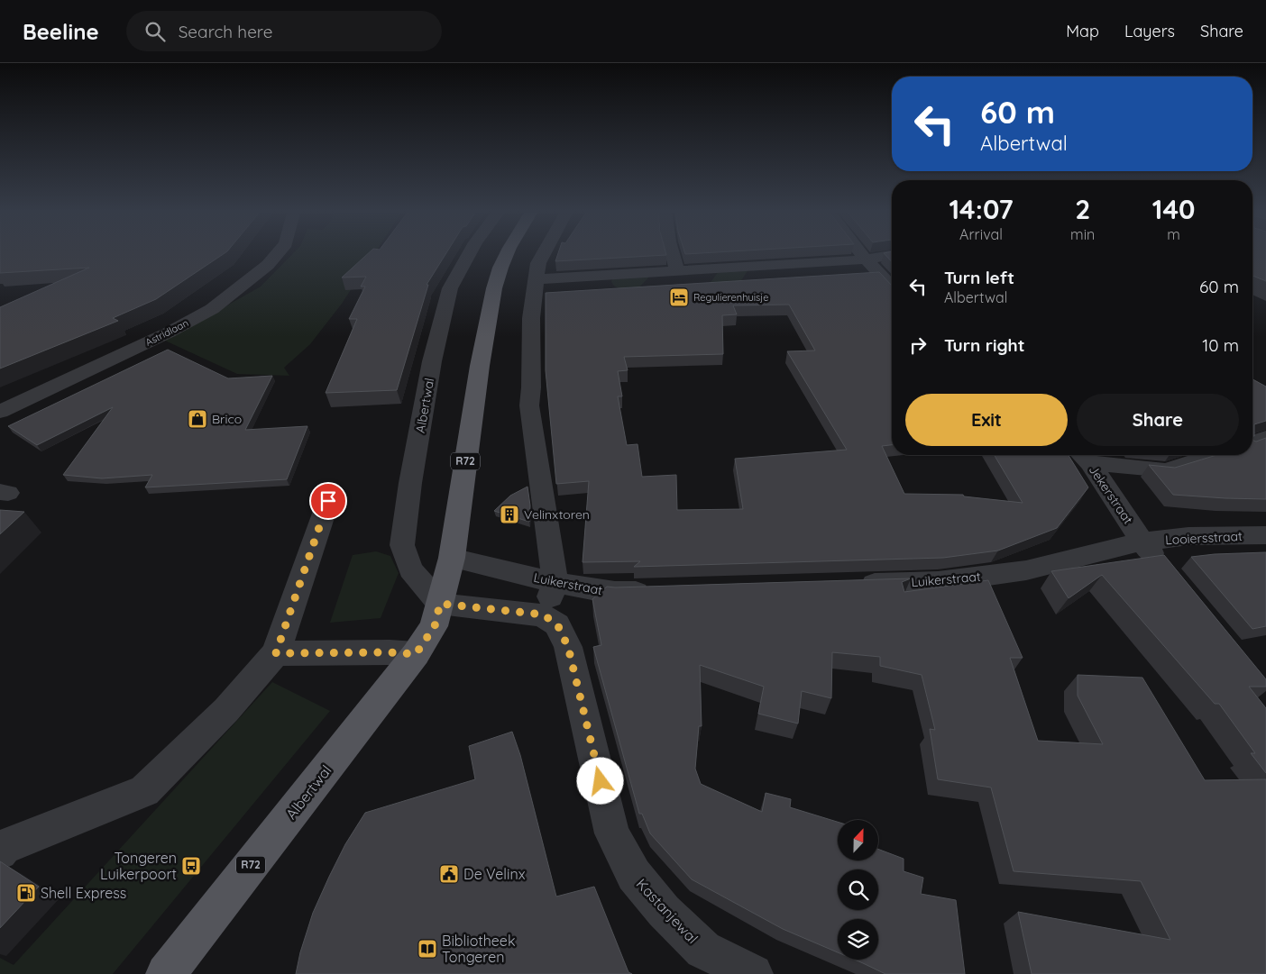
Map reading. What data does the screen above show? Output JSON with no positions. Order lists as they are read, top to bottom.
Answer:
{
  "streets": {
    "main road": ["Albertwal", "R72"],
    "street": [
      "Astridlaan",
      "Jekerstraat",
      "Looiersstraat",
      "Luikerstraat",
      "Kastanjewal"
    ]
  },
  "crossings": [
    ["Albertwal", "Luikerstraat"],
    ["Jekerstraat", "Looiersstraat"],
    ["Jekerstraat", "Luikerstraat"],
    ["Looiersstraat", "Luikerstraat"]
  ],
  "places": {
    "hotel": ["Regulierenhuisje"],
    "shop": ["Brico"],
    "building": ["Velinxtoren"],
    "bus stop": ["Tongeren Luikerpoort"],
    "public building": ["De Velinx"],
    "fuel station": ["Shell Express"],
    "library": ["Bibliotheek Tongeren"]
  },
  "north": "top",
  "page": {
    "header": "Beeline",
    "search": "Search here",
    "nav": ["Map", "Layers", "Share"],
    "turn": ["60 m", "Albertwal"],
    "eta": [
      "14:07",
      "Arrival",
      "2",
      "min",
      "140",
      "m"
    ],
    "list": [
      {
        "name": "Turn left",
        "note": "Albertwal",
        "value": "60 m"
      },
      {
        "name": "Turn right",
        "value": "10 m"
      }
    ],
    "buttons": ["Exit", "Share"]
  }
}
